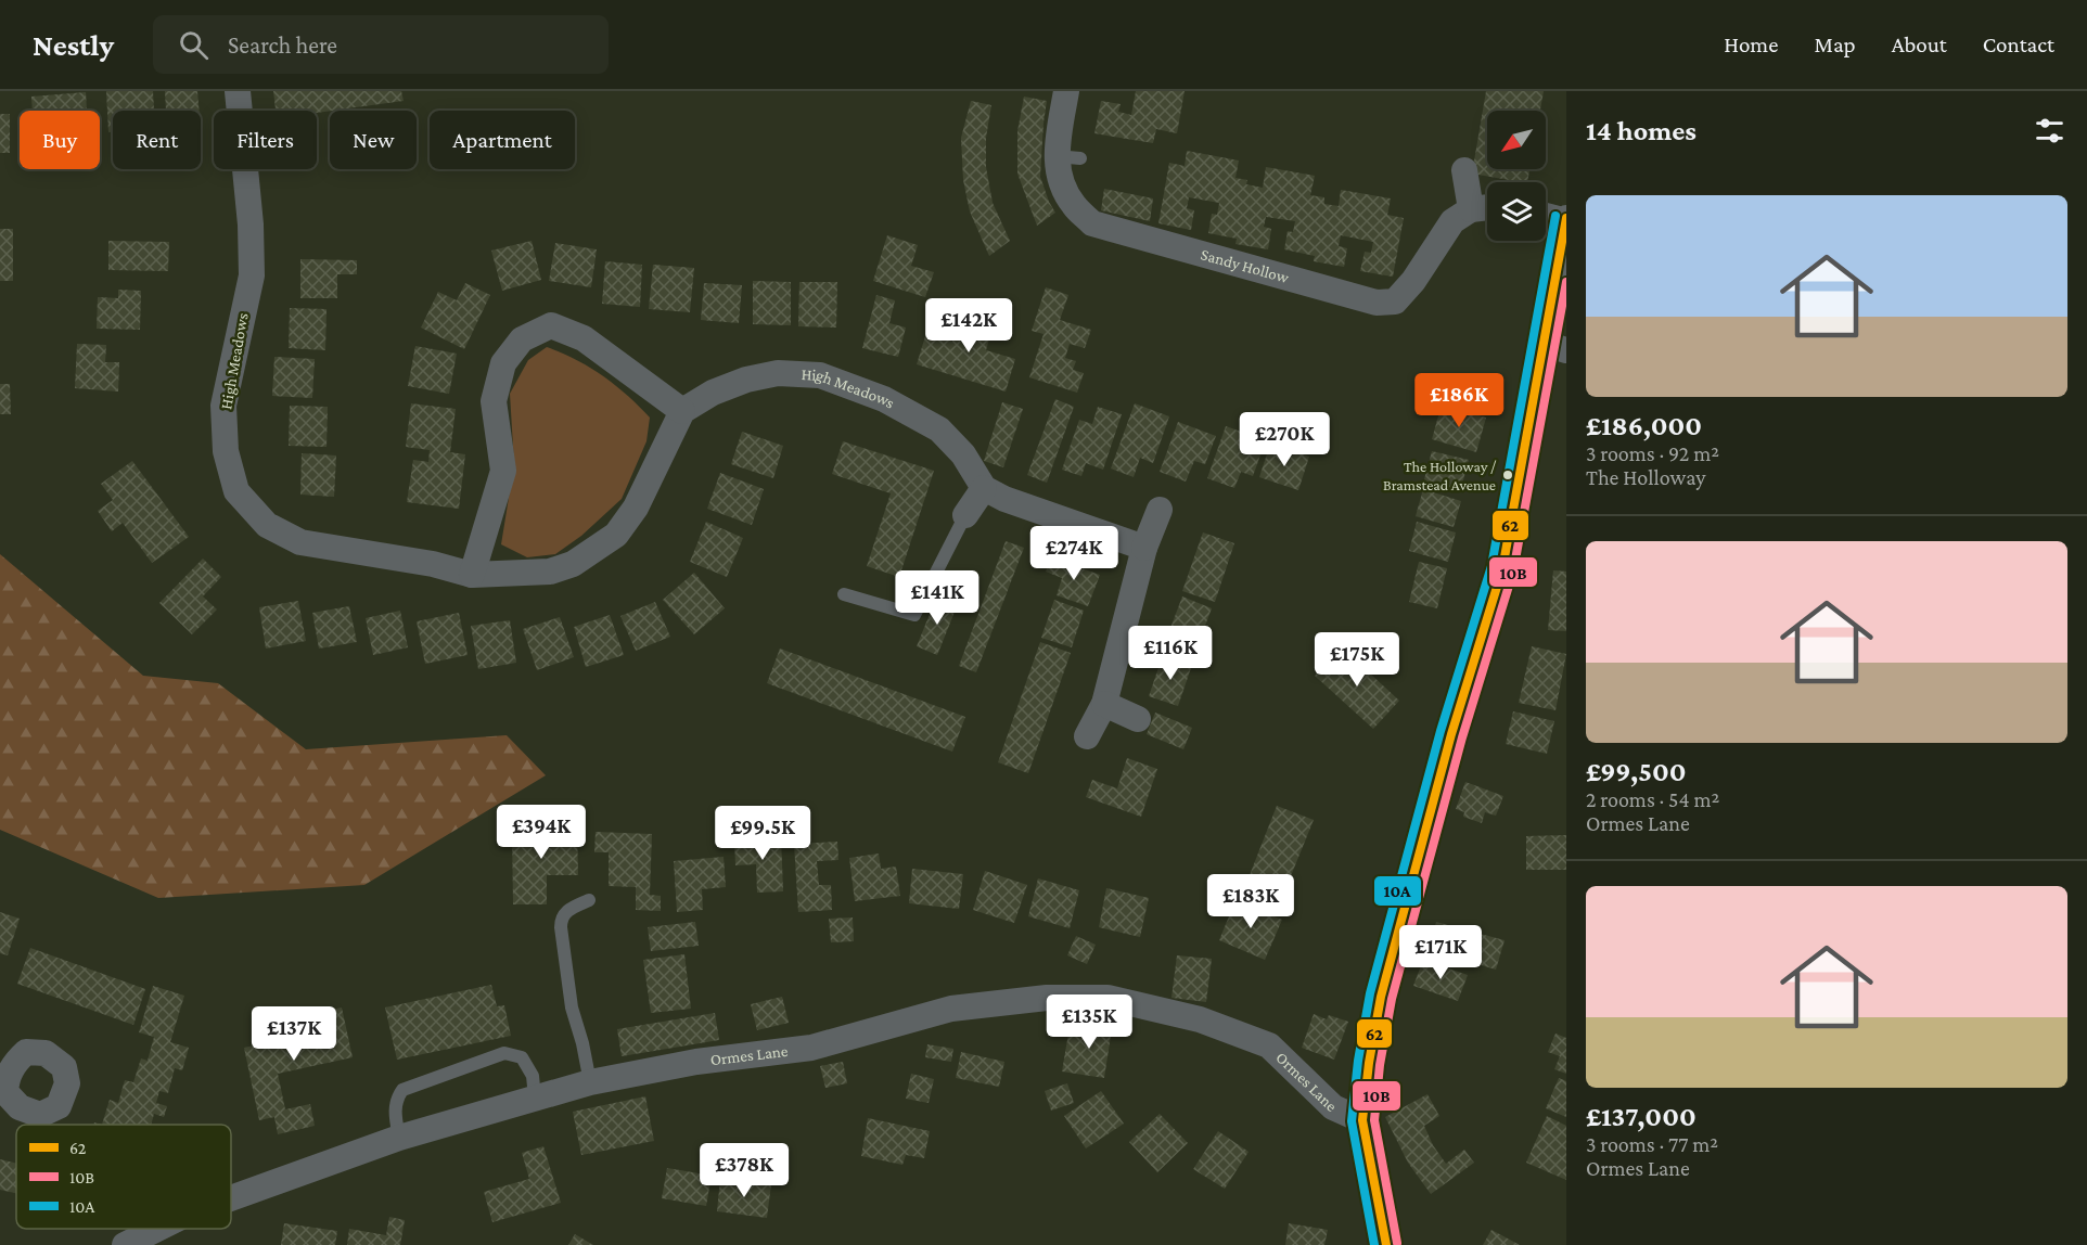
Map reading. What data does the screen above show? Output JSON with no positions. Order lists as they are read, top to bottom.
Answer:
{
  "streets": {
    "street": ["Sandy Hollow", "High Meadows", "Ormes Lane"]
  },
  "places": ["The Holloway / Bramstead Avenue"],
  "lines": ["transit line 10A", "transit line 62", "transit line 10B"],
  "legend": ["62", "10B", "10A"],
  "north": "bottom left",
  "page": {
    "header": "Nestly",
    "search": "Search here",
    "nav": [
      "Home",
      "Map",
      "About",
      "Contact"
    ],
    "heading": "14 homes",
    "chip": [
      "Buy",
      "Rent",
      "Filters",
      "New",
      "Apartment"
    ],
    "list": [
      {
        "name": "£186,000",
        "note": "3 rooms · 92 m² · The Holloway"
      },
      {
        "name": "£99,500",
        "note": "2 rooms · 54 m² · Ormes Lane"
      },
      {
        "name": "£137,000",
        "note": "3 rooms · 77 m² · Ormes Lane"
      }
    ],
    "price": [
      "£142K",
      "£186K",
      "£270K",
      "£274K",
      "£141K",
      "£116K",
      "£175K",
      "£394K",
      "£99.5K",
      "£183K",
      "£171K",
      "£135K",
      "£137K",
      "£378K"
    ]
  }
}
